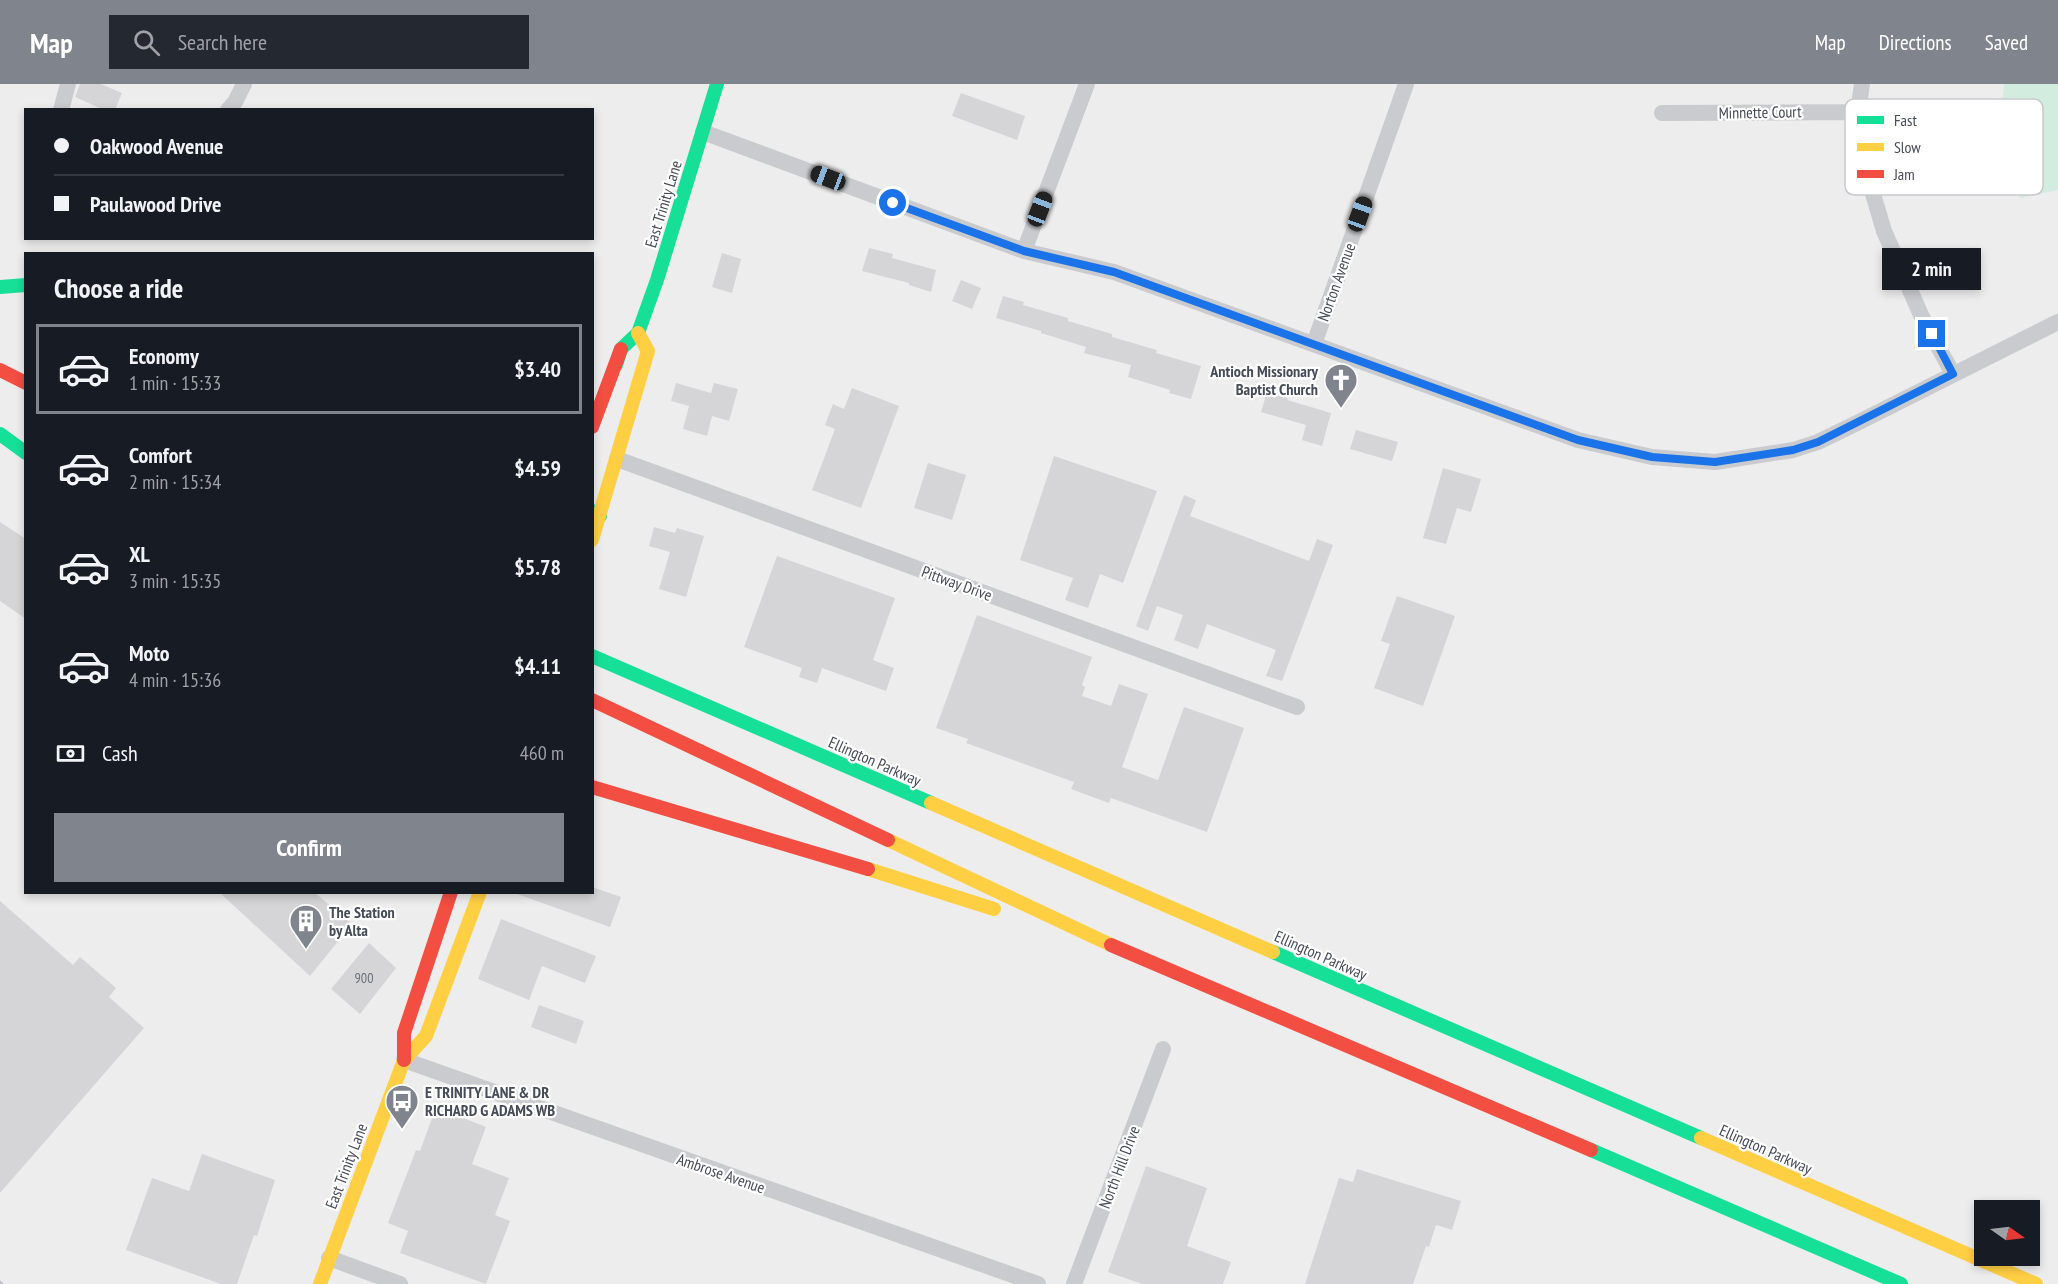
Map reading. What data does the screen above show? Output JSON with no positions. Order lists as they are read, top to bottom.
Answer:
{
  "streets": {
    "main road": ["East Trinity Lane", "Ellington Parkway"],
    "street": [
      "Minnette Court",
      "Norton Avenue",
      "Pittway Drive",
      "North Hill Drive",
      "Ambrose Avenue"
    ]
  },
  "crossings": [
    ["East Trinity Lane", "Ambrose Avenue"]
  ],
  "places": {
    "church": ["Antioch Missionary Baptist Church"],
    "building": ["The Station by Alta"],
    "bus stop": ["E TRINITY LANE & DR RICHARD G ADAMS WB"]
  },
  "house_numbers": ["900"],
  "legend": ["Fast", "Slow", "Jam"],
  "north": "right",
  "page": {
    "header": "Map",
    "search": "Search here",
    "nav": ["Map", "Directions", "Saved"],
    "banner": ["Oakwood Avenue", "Paulawood Drive"],
    "bubble": "2 min",
    "heading": "Choose a ride",
    "list": [
      {
        "name": "Economy",
        "note": "1 min · 15:33",
        "value": "$3.40"
      },
      {
        "name": "Comfort",
        "note": "2 min · 15:34",
        "value": "$4.59"
      },
      {
        "name": "XL",
        "note": "3 min · 15:35",
        "value": "$5.78"
      },
      {
        "name": "Moto",
        "note": "4 min · 15:36",
        "value": "$4.11"
      }
    ],
    "pay": ["Cash", "460 m"],
    "buttons": "Confirm"
  }
}
